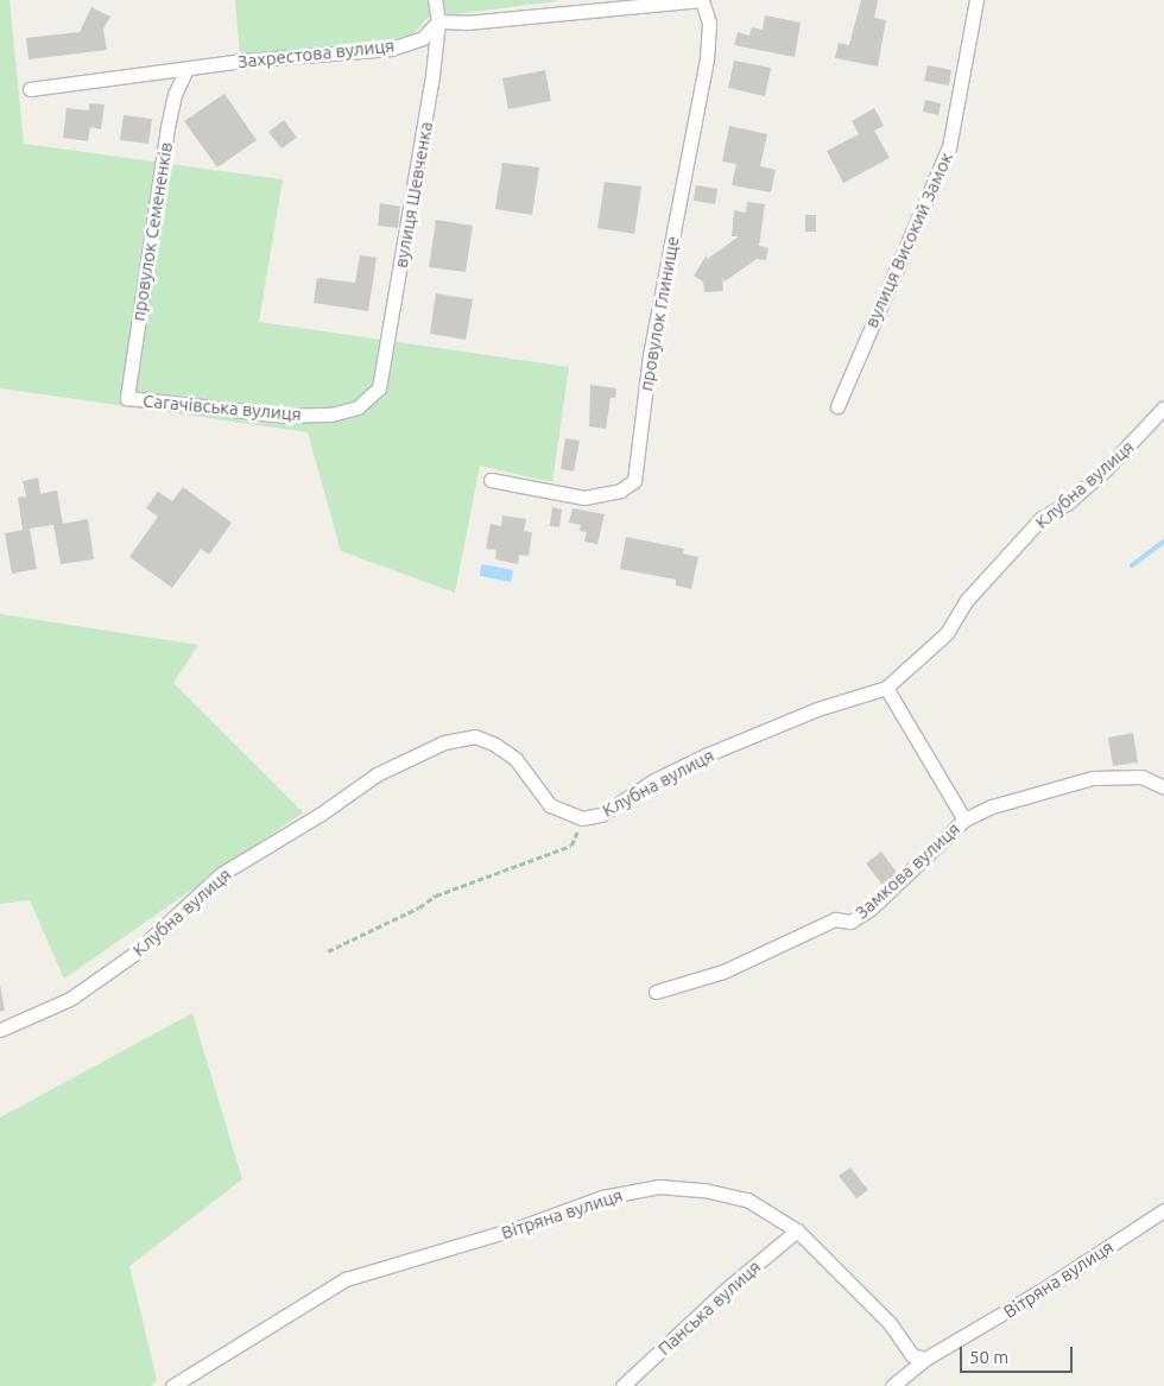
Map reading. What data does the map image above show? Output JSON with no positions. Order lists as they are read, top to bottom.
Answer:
{
  "streets": {
    "street": [
      "Захрестова вулиця",
      "вулиця Шевченка",
      "провулок Семененків",
      "вулиця Високий Замок",
      "провулок Глинище",
      "Сагачівська вулиця",
      "Клубна вулиця",
      "Замкова вулиця",
      "Вітряна вулиця",
      "Панська вулиця"
    ]
  },
  "crossings": [
    ["Захрестова вулиця", "вулиця Шевченка"],
    ["Захрестова вулиця", "провулок Семененків"],
    ["вулиця Шевченка", "Сагачівська вулиця"],
    ["провулок Семененків", "Сагачівська вулиця"],
    ["Вітряна вулиця", "Панська вулиця"]
  ],
  "scale_bar": "50 m"
}
